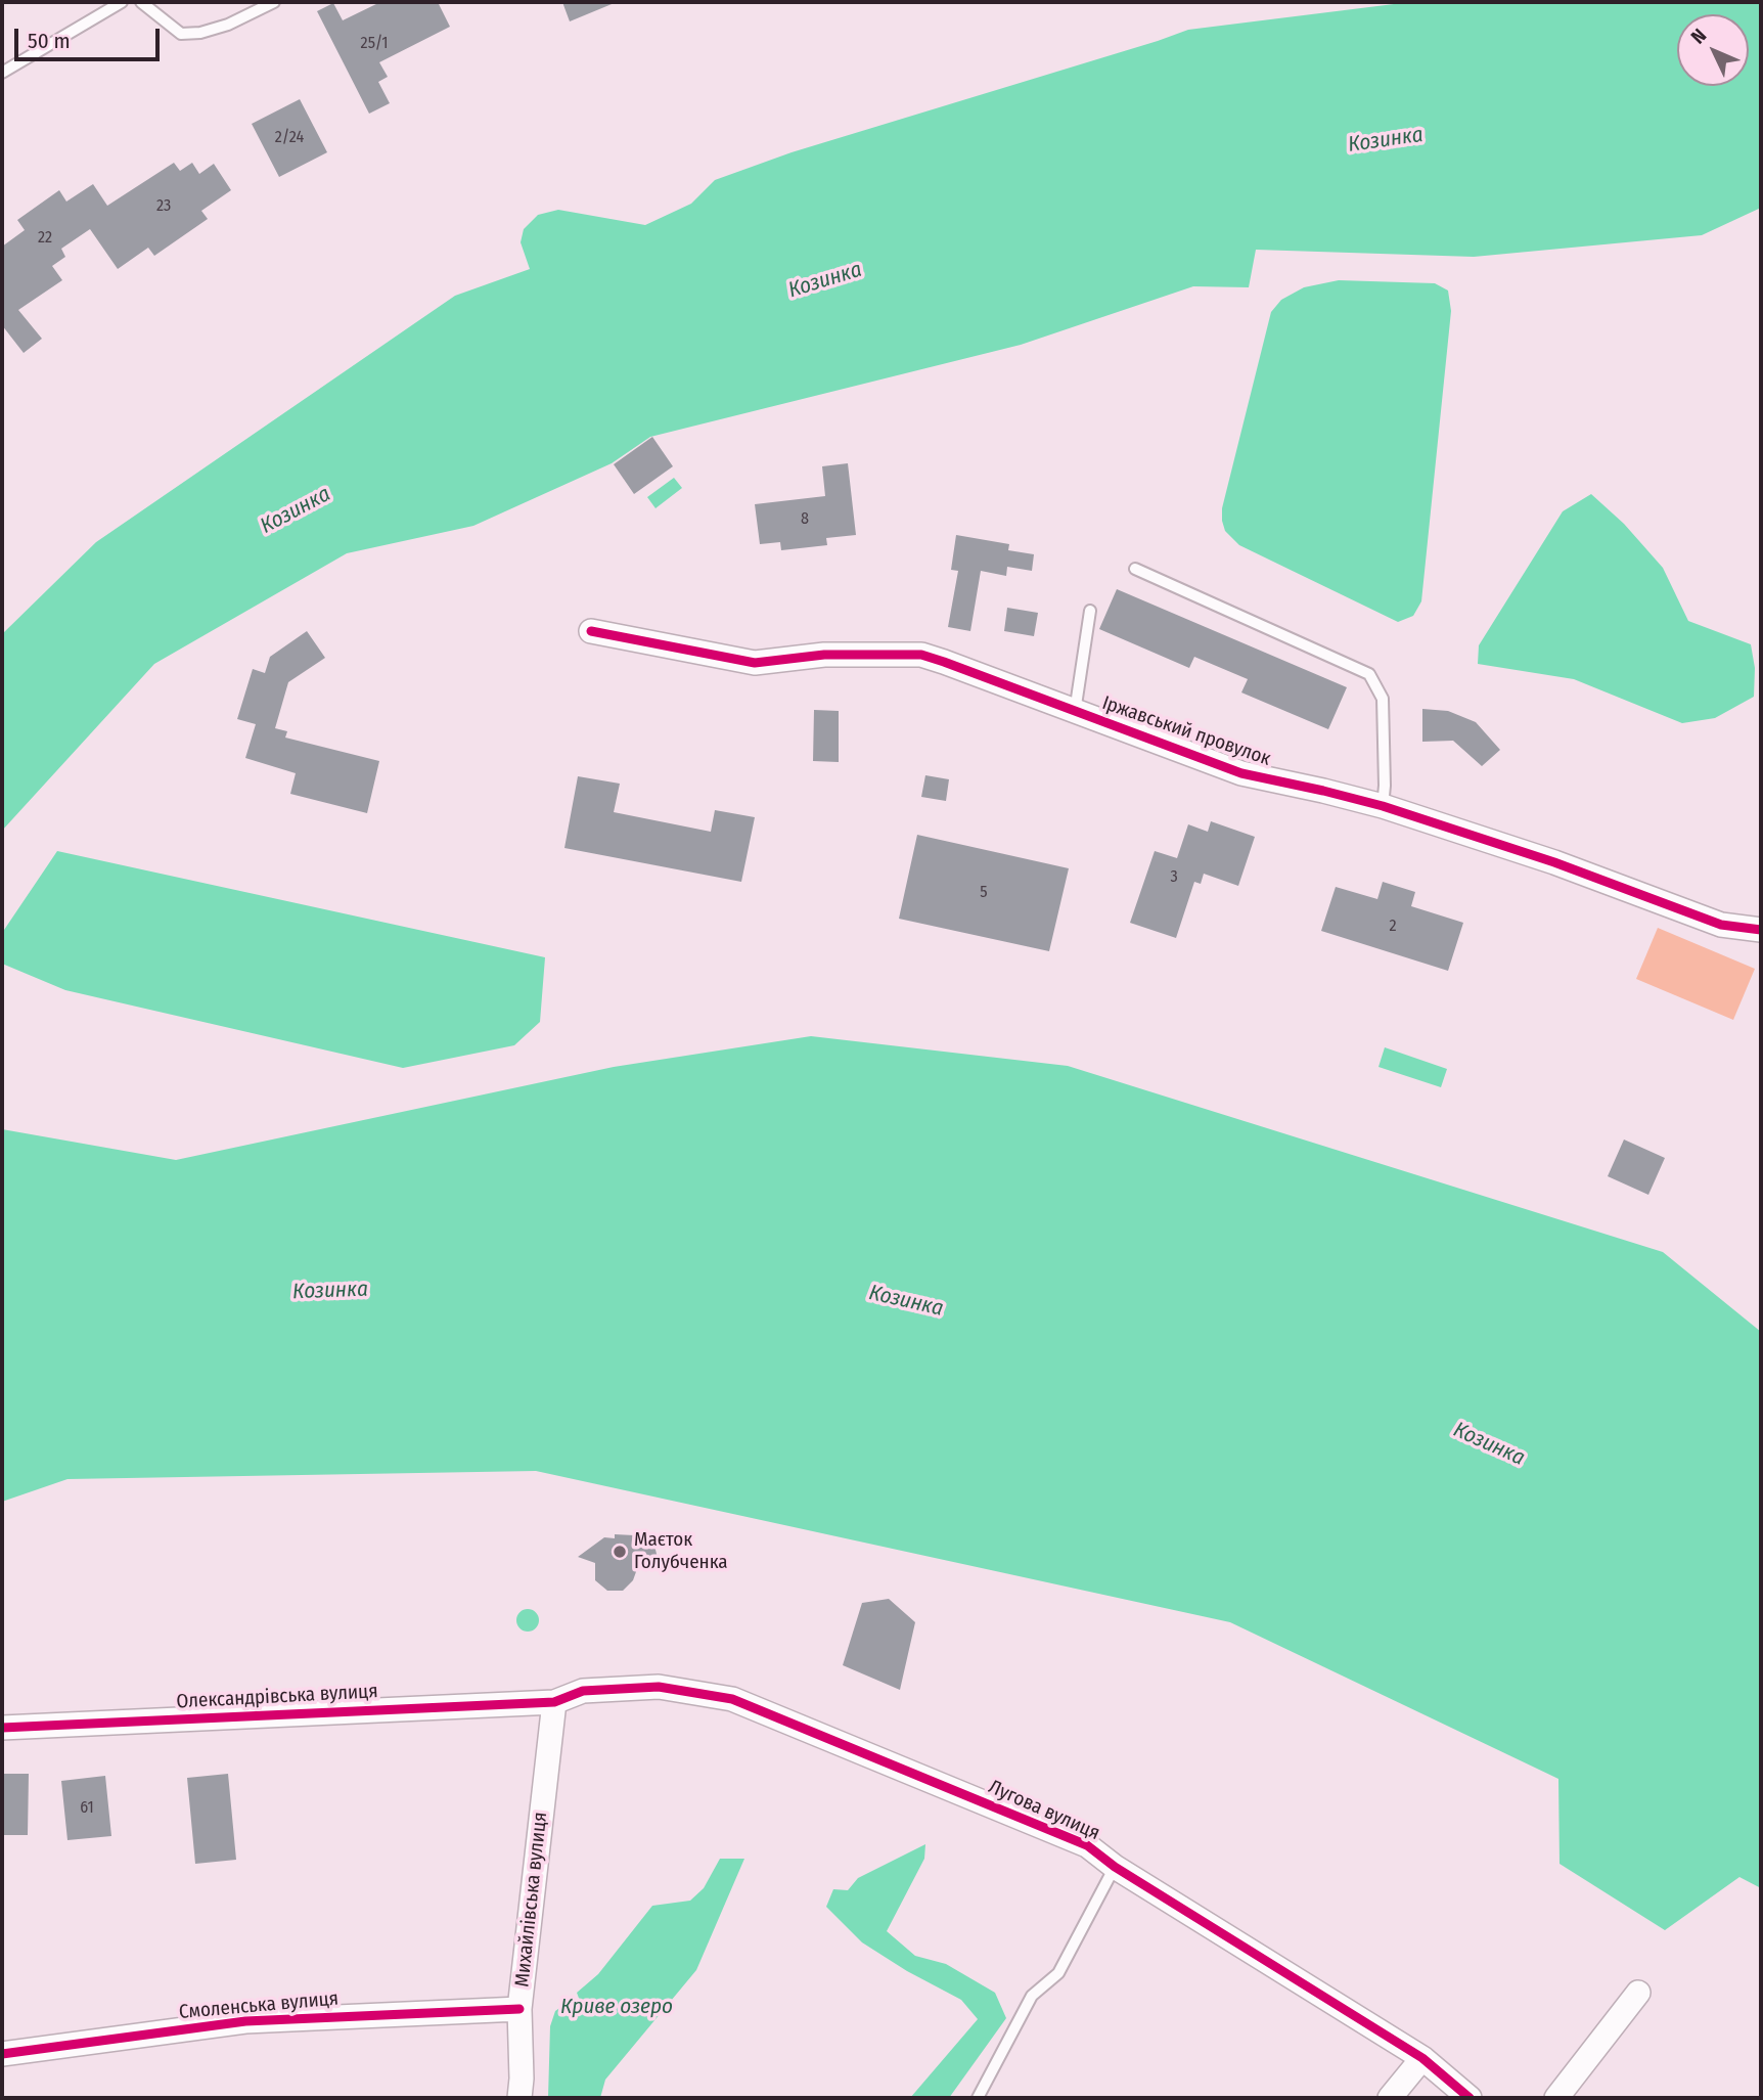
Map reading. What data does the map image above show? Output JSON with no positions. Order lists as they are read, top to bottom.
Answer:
{
  "streets": {
    "street": [
      "Іржавський провулок",
      "Олександрівська вулиця",
      "Лугова вулиця",
      "Михайлівська вулиця",
      "Смоленська вулиця"
    ]
  },
  "crossings": [
    ["Олександрівська вулиця", "Лугова вулиця"],
    ["Олександрівська вулиця", "Михайлівська вулиця"],
    ["Лугова вулиця", "Михайлівська вулиця"],
    ["Михайлівська вулиця", "Смоленська вулиця"]
  ],
  "water": ["Козинка", "Криве озеро"],
  "places": ["Маєток Голубченка"],
  "house_numbers": [
    "25/1",
    "2/24",
    "23",
    "22",
    "8",
    "3",
    "5",
    "2",
    "61"
  ],
  "scale_bar": "50 m",
  "north": "top left"
}
